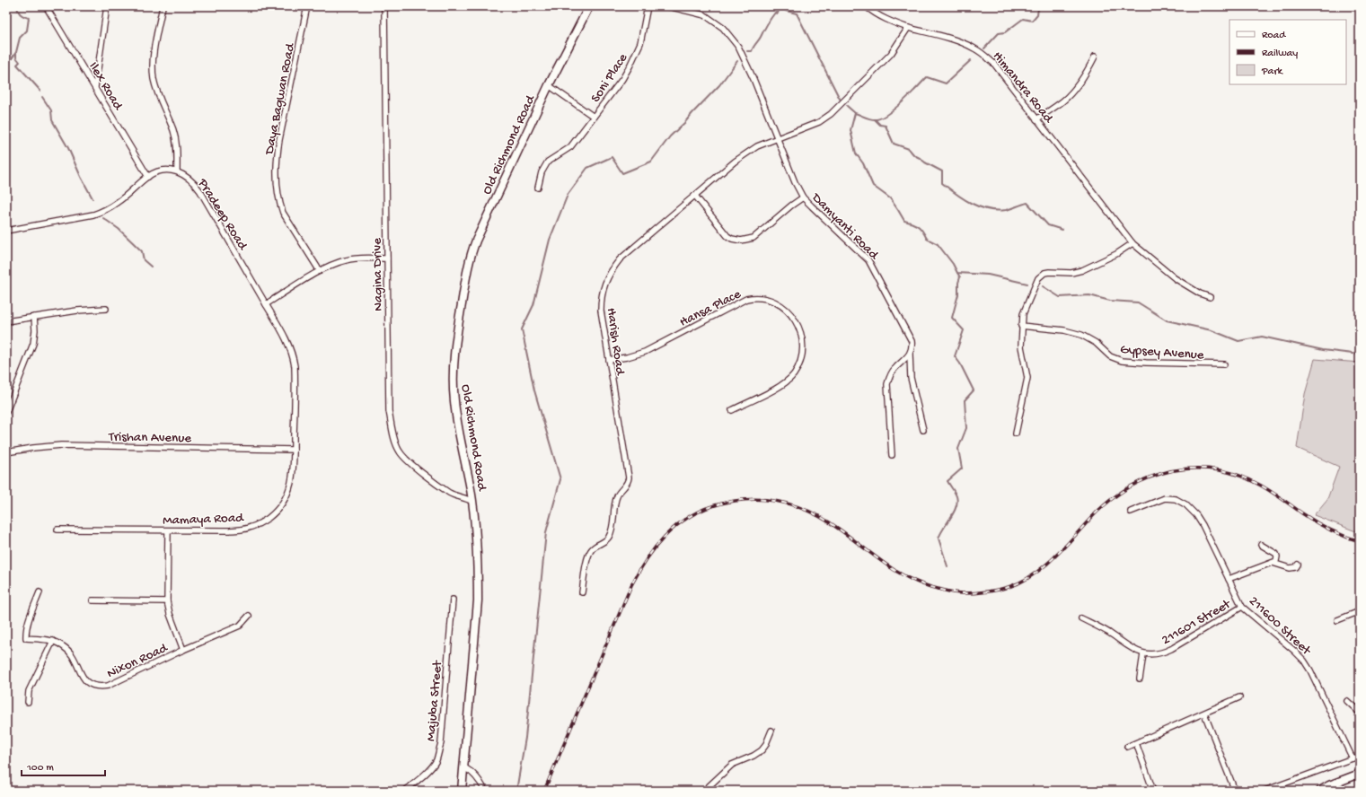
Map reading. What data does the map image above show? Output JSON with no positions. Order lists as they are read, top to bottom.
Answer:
{
  "streets": {
    "street": [
      "Soni Place",
      "Ilex Road",
      "Himandra Road",
      "Daya Bagwan Road",
      "Old Richmond Road",
      "Pradeep Road",
      "Damyanti Road",
      "Nagina Drive",
      "Hansa Place",
      "Harish Road",
      "Gypsey Avenue",
      "Trishan Avenue",
      "Mamaya Road",
      "211601 Street",
      "211600 Street",
      "Nixon Road",
      "Majuba Street"
    ]
  },
  "crossings": [
    ["Old Richmond Road", "Nagina Drive"],
    ["Pradeep Road", "Mamaya Road"],
    ["Damyanti Road", "Harish Road"],
    ["Hansa Place", "Harish Road"],
    ["Trishan Avenue", "Mamaya Road"],
    ["211601 Street", "211600 Street"]
  ],
  "legend": ["Road", "Railway", "Park"],
  "scale_bar": "100 m"
}
